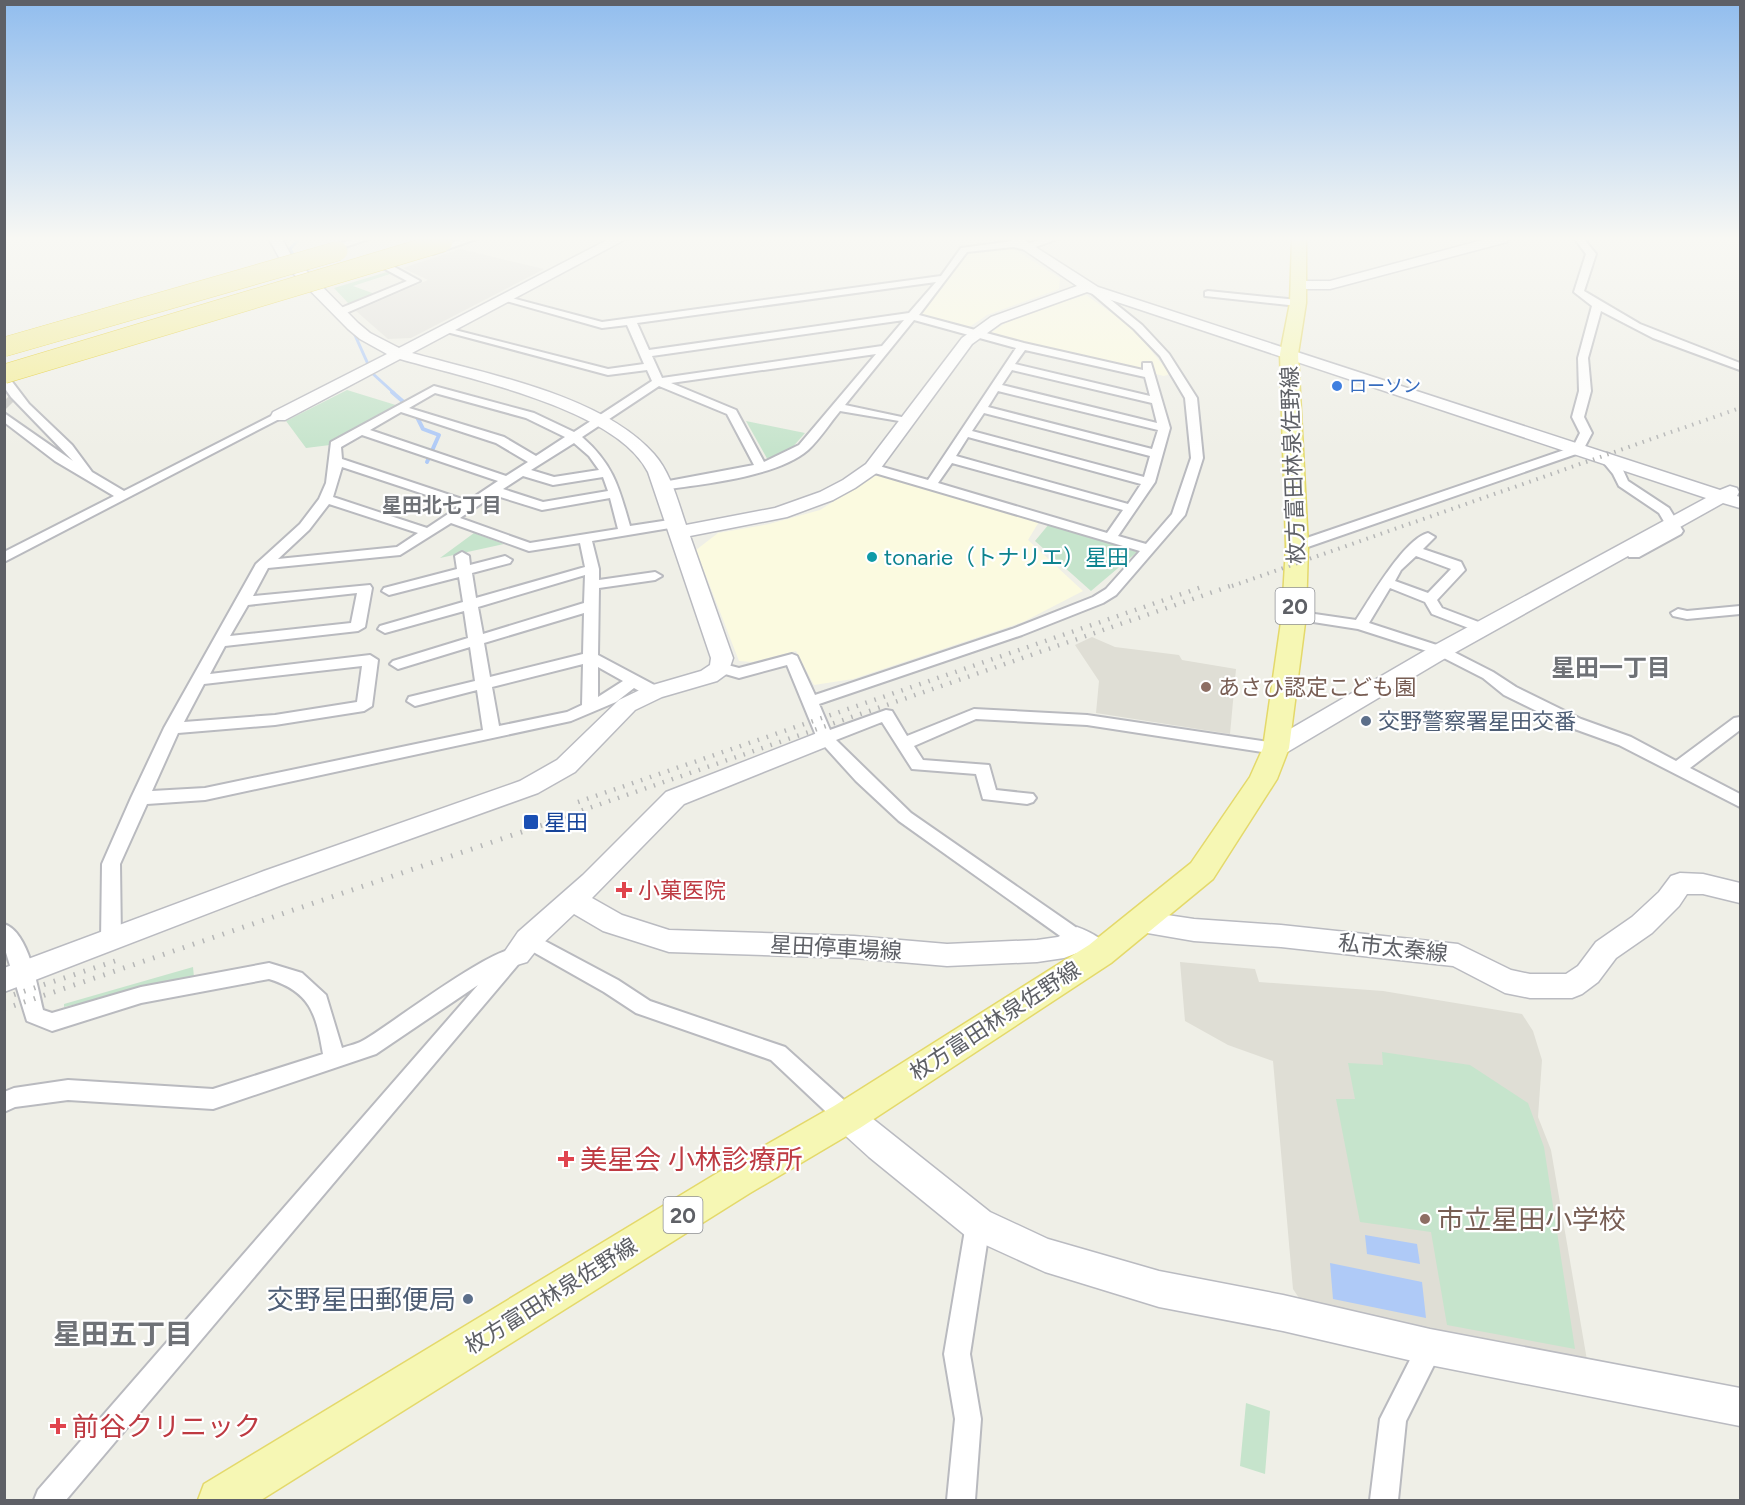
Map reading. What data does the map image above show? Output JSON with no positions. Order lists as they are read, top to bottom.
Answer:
{
  "streets": {
    "main road": ["枚方富田林泉佐野線", "20"],
    "street": ["星田停車場線", "私市太秦線"]
  },
  "crossings": [
    ["枚方富田林泉佐野線", "星田停車場線"],
    ["枚方富田林泉佐野線", "私市太秦線"]
  ],
  "districts": ["星田北七丁目", "星田一丁目", "星田五丁目"],
  "places": {
    "other": [
      "ローソン",
      "tonarie（トナリエ）星田",
      "あさひ認定こども園",
      "交野警察署星田交番",
      "市立星田小学校",
      "交野星田郵便局"
    ],
    "transit": ["星田"],
    "health": ["小菓医院", "美星会 小林診療所", "前谷クリニック"]
  }
}
